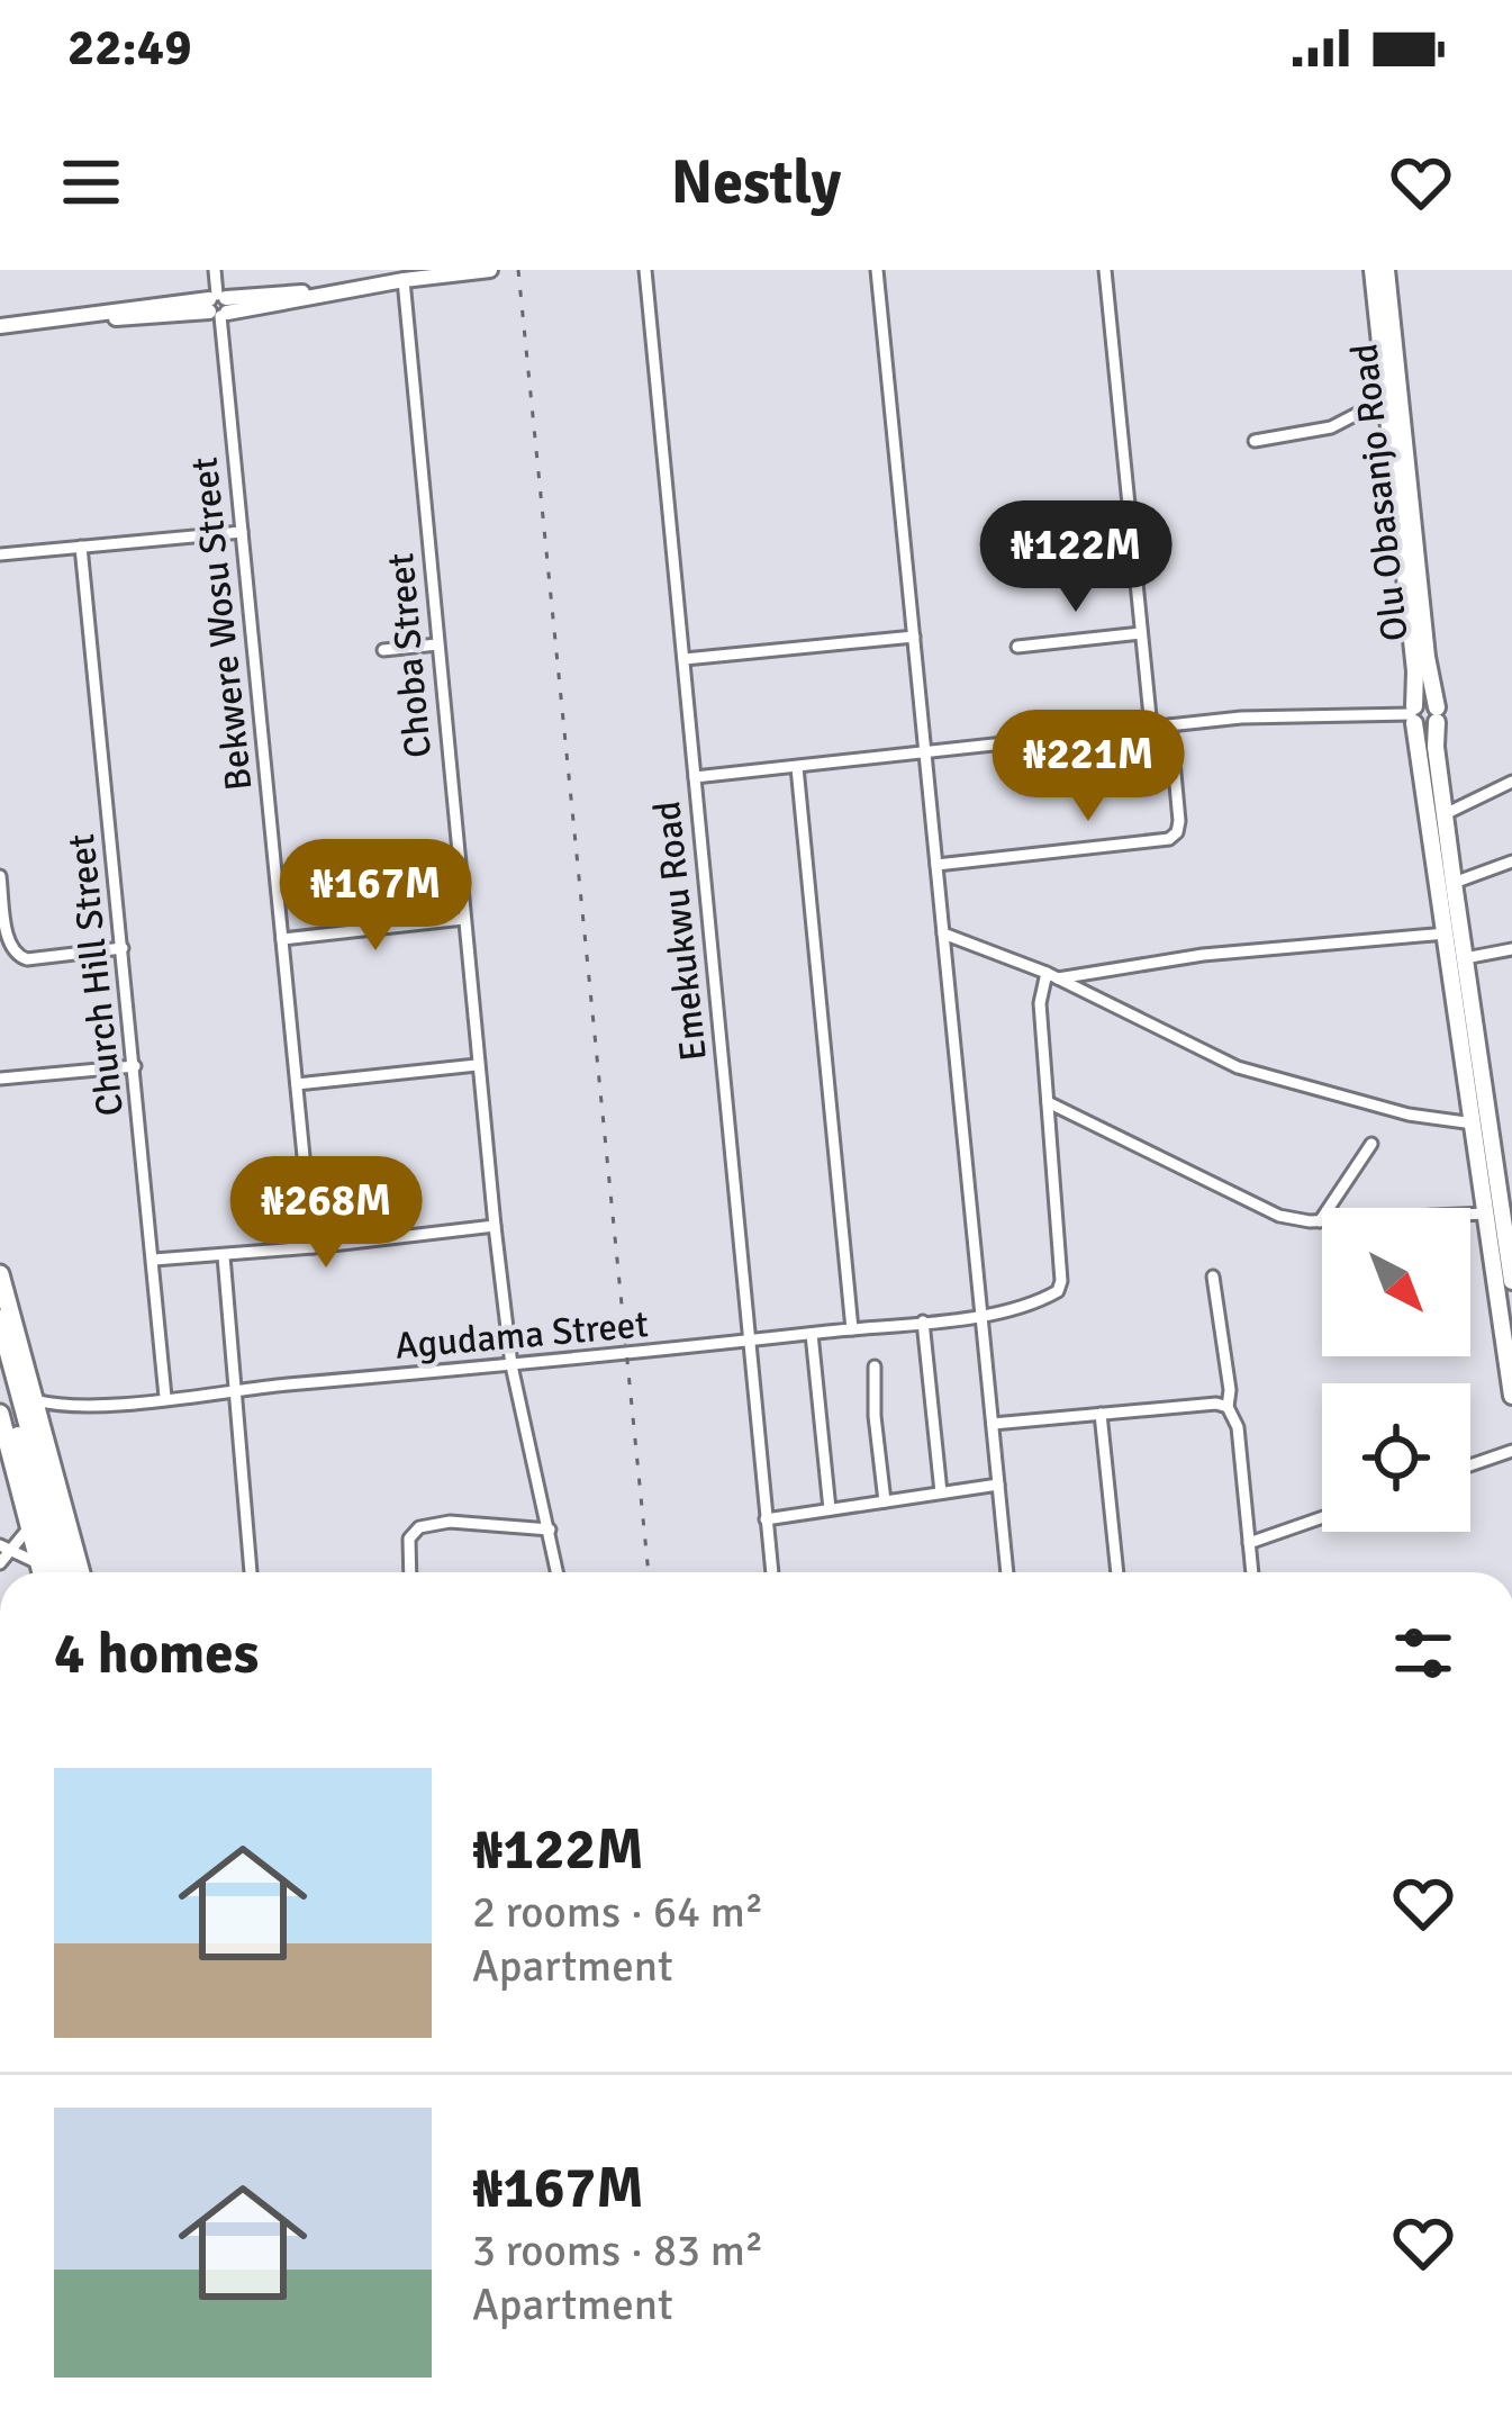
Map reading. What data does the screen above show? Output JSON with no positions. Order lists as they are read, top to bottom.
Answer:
{
  "streets": {
    "main road": ["Olu Obasanjo Road"],
    "street": [
      "Bekwere Wosu Street",
      "Choba Street",
      "Emekukwu Road",
      "Church Hill Street",
      "Agudama Street"
    ]
  },
  "crossings": [
    ["Choba Street", "Agudama Street"],
    ["Emekukwu Road", "Agudama Street"],
    ["Church Hill Street", "Agudama Street"]
  ],
  "north": "bottom right",
  "page": {
    "status": "22:49",
    "header": "Nestly",
    "price": [
      "₦122M",
      "₦221M",
      "₦167M",
      "₦268M"
    ],
    "heading": "4 homes",
    "list": [
      {
        "name": "₦122M",
        "note": "2 rooms · 64 m² · Apartment"
      },
      {
        "name": "₦167M",
        "note": "3 rooms · 83 m² · Apartment"
      }
    ]
  }
}
